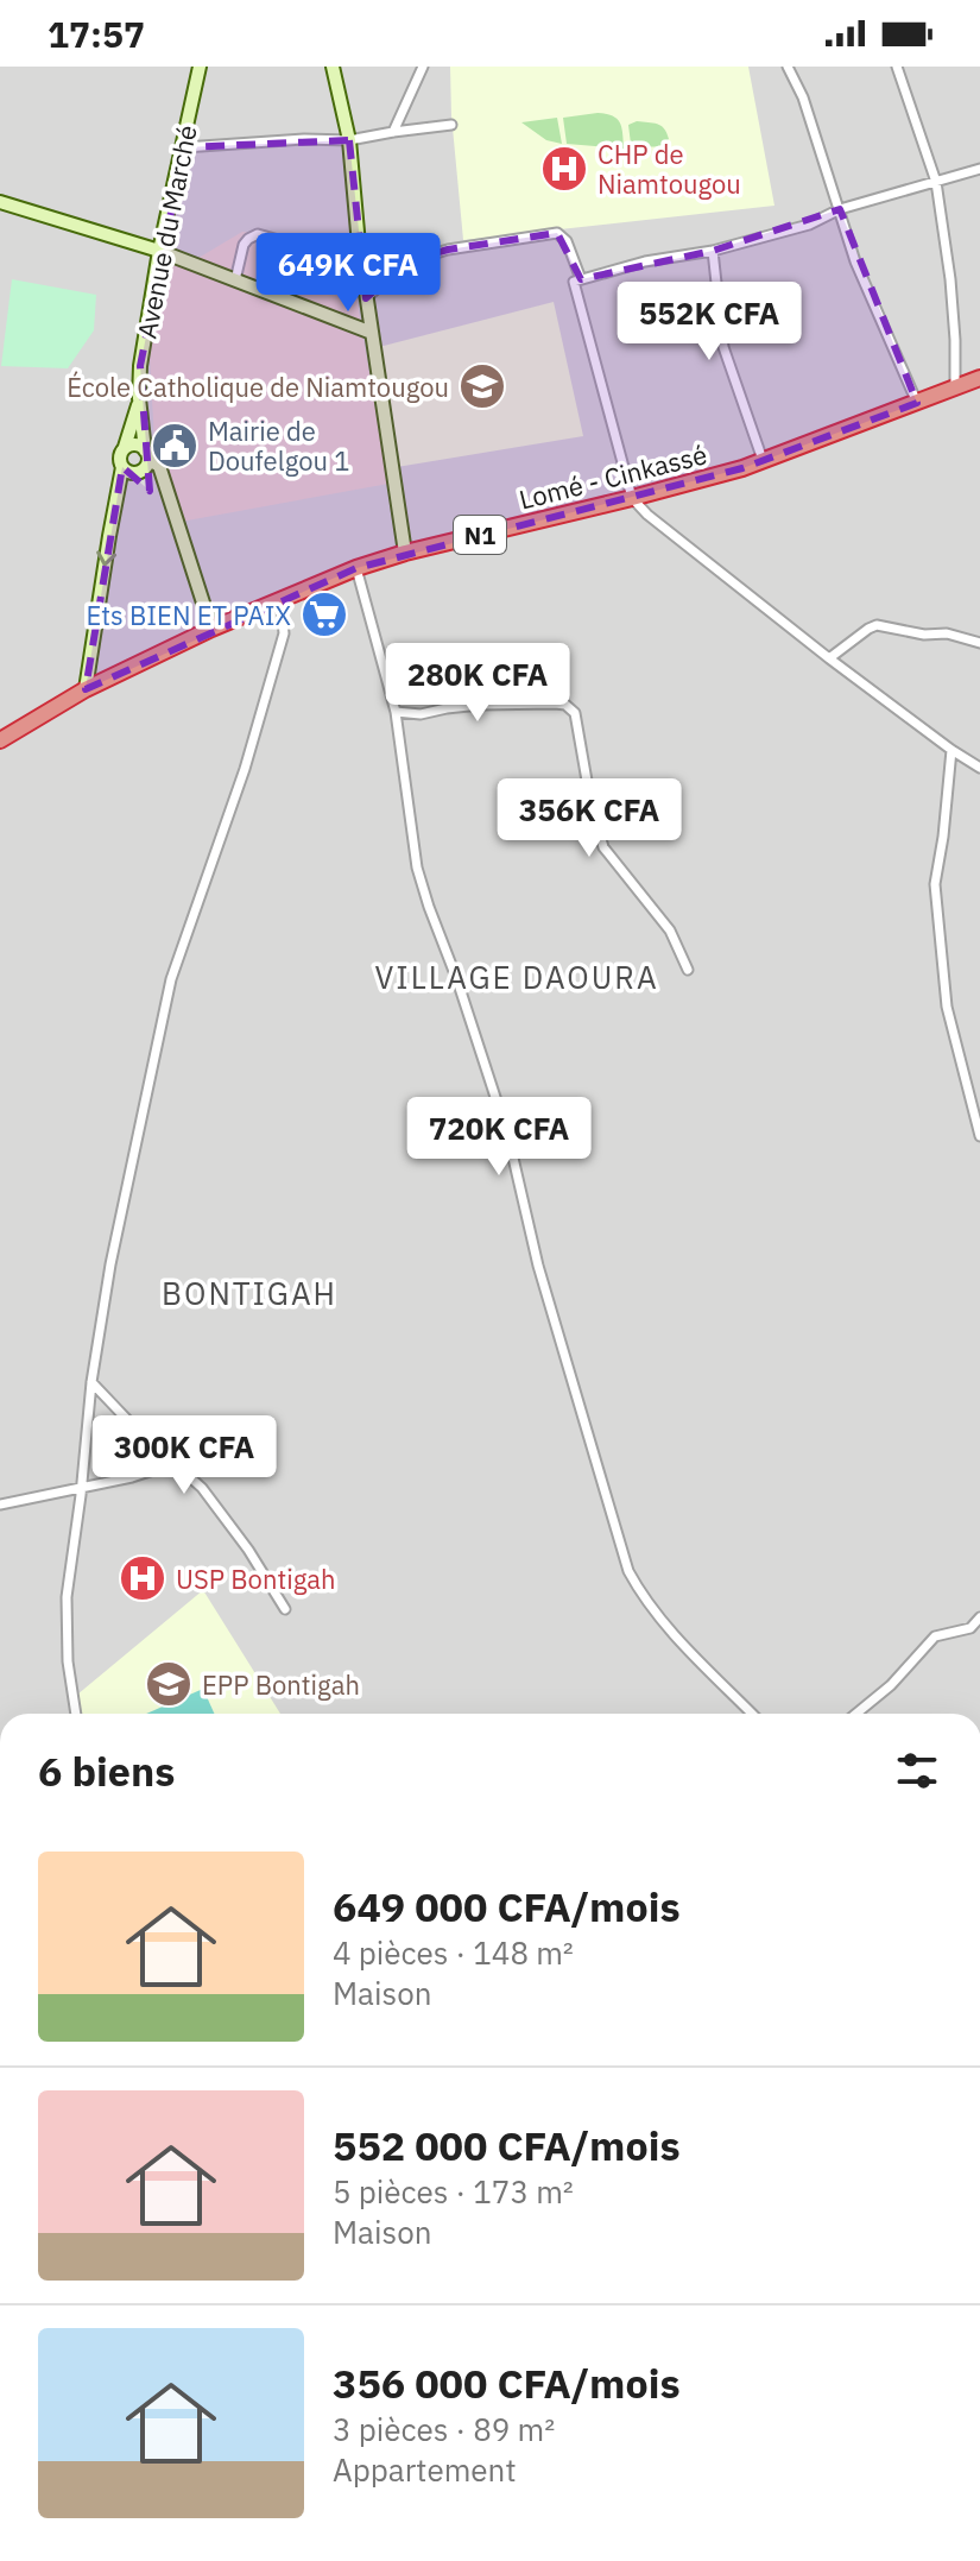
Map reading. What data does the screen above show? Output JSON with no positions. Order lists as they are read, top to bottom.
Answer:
{
  "streets": {
    "highway": ["Lomé - Cinkassé", "N1"],
    "main road": ["Avenue du Marché"]
  },
  "districts": ["VILLAGE DAOURA", "BONTIGAH"],
  "places": {
    "hospital": ["CHP de Niamtougou", "USP Bontigah"],
    "school or university": ["École Catholique de Niamtougou", "EPP Bontigah"],
    "public building": ["Mairie de Doufelgou 1"],
    "supermarket": ["Ets BIEN ET PAIX"]
  },
  "page": {
    "status": "17:57",
    "price": [
      "649K CFA",
      "552K CFA",
      "280K CFA",
      "356K CFA",
      "720K CFA",
      "300K CFA"
    ],
    "heading": "6 biens",
    "list": [
      {
        "name": "649 000 CFA/mois",
        "note": "4 pièces · 148 m² · Maison"
      },
      {
        "name": "552 000 CFA/mois",
        "note": "5 pièces · 173 m² · Maison"
      },
      {
        "name": "356 000 CFA/mois",
        "note": "3 pièces · 89 m² · Appartement"
      }
    ]
  }
}
